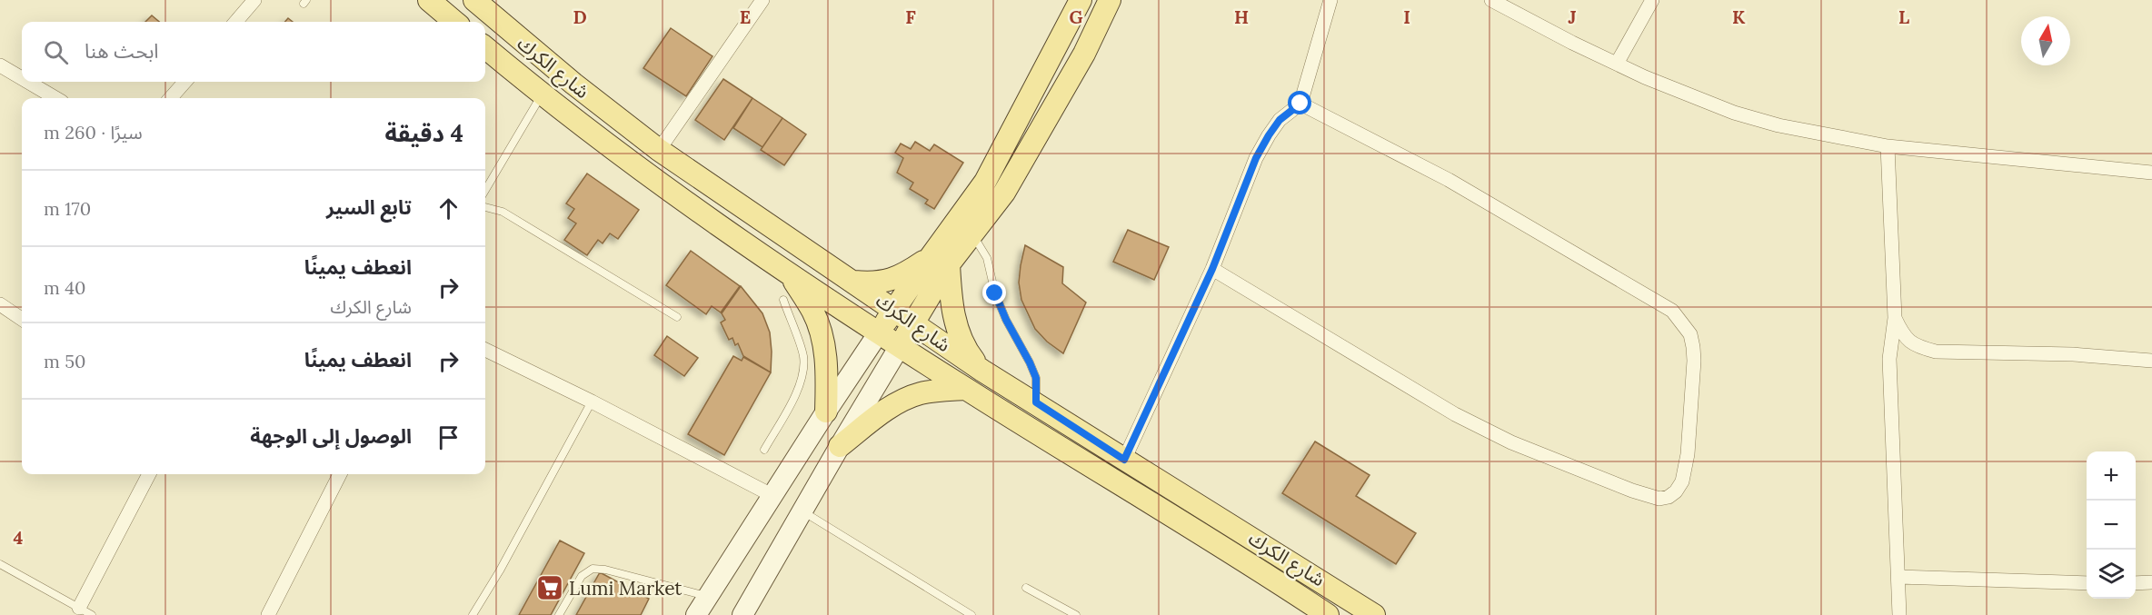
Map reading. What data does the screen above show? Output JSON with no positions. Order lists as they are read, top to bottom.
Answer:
{
  "streets": {
    "main road": ["شارع الكرك"]
  },
  "places": {
    "supermarket": ["Lumi Market"]
  },
  "north": "top",
  "page": {
    "search": "ابحث هنا",
    "heading": ["4 دقيقة", "سيرًا · 260 m"],
    "list": [
      ["تابع السير", "170 m"],
      ["انعطف يمينًا", "شارع الكرك", "40 m"],
      ["انعطف يمينًا", "50 m"],
      "الوصول إلى الوجهة"
    ],
    "map_buttons": ["+", "−"]
  },
  "grid": {
    "columns": [
      "D",
      "E",
      "F",
      "G",
      "H",
      "I",
      "J",
      "K",
      "L"
    ],
    "rows": ["4"]
  }
}
